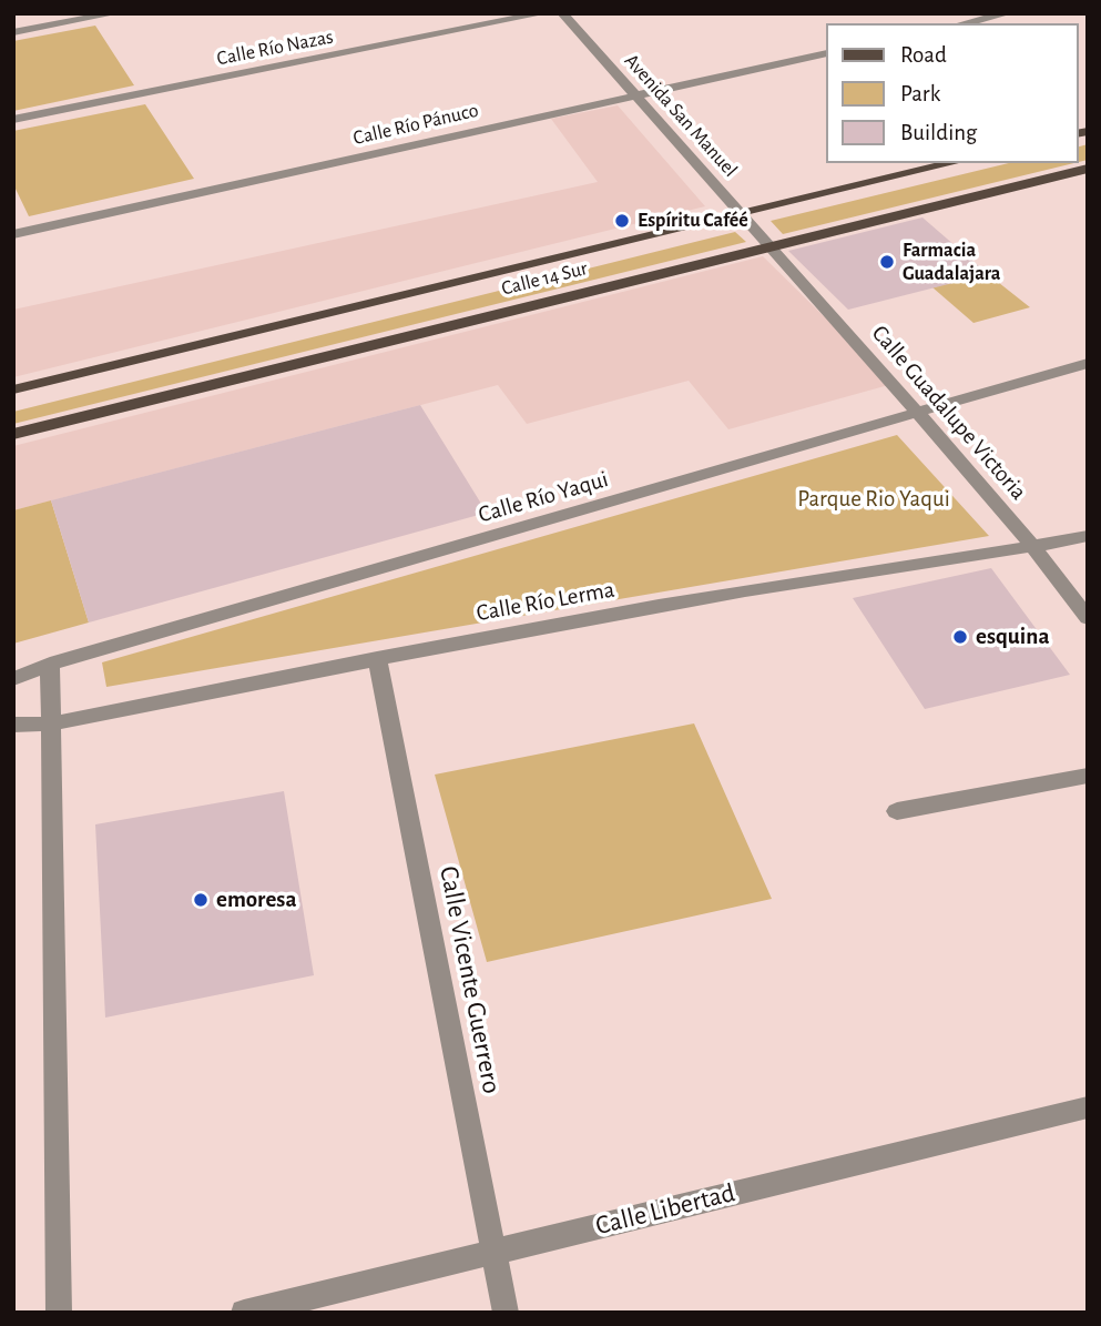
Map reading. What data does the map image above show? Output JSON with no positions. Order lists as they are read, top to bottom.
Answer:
{
  "streets": {
    "main road": ["Calle 14 Sur"],
    "street": [
      "Calle Río Nazas",
      "Avenida San Manuel",
      "Calle Río Pánuco",
      "Calle Guadalupe Victoria",
      "Calle Río Yaqui",
      "Calle Río Lerma",
      "Calle Vicente Guerrero",
      "Calle Libertad"
    ]
  },
  "crossings": [
    ["Avenida San Manuel", "Calle Río Pánuco"],
    ["Avenida San Manuel", "Calle 14 Sur"],
    ["Avenida San Manuel", "Calle Guadalupe Victoria"],
    ["Calle 14 Sur", "Calle Guadalupe Victoria"],
    ["Calle Guadalupe Victoria", "Calle Río Yaqui"],
    ["Calle Guadalupe Victoria", "Calle Río Lerma"],
    ["Calle Río Lerma", "Calle Vicente Guerrero"],
    ["Calle Vicente Guerrero", "Calle Libertad"]
  ],
  "parks": ["Parque Rio Yaqui"],
  "places": [
    "Espíritu Caféé",
    "Farmacia Guadalajara",
    "esquina",
    "emoresa"
  ],
  "legend": ["Road", "Park", "Building"]
}
